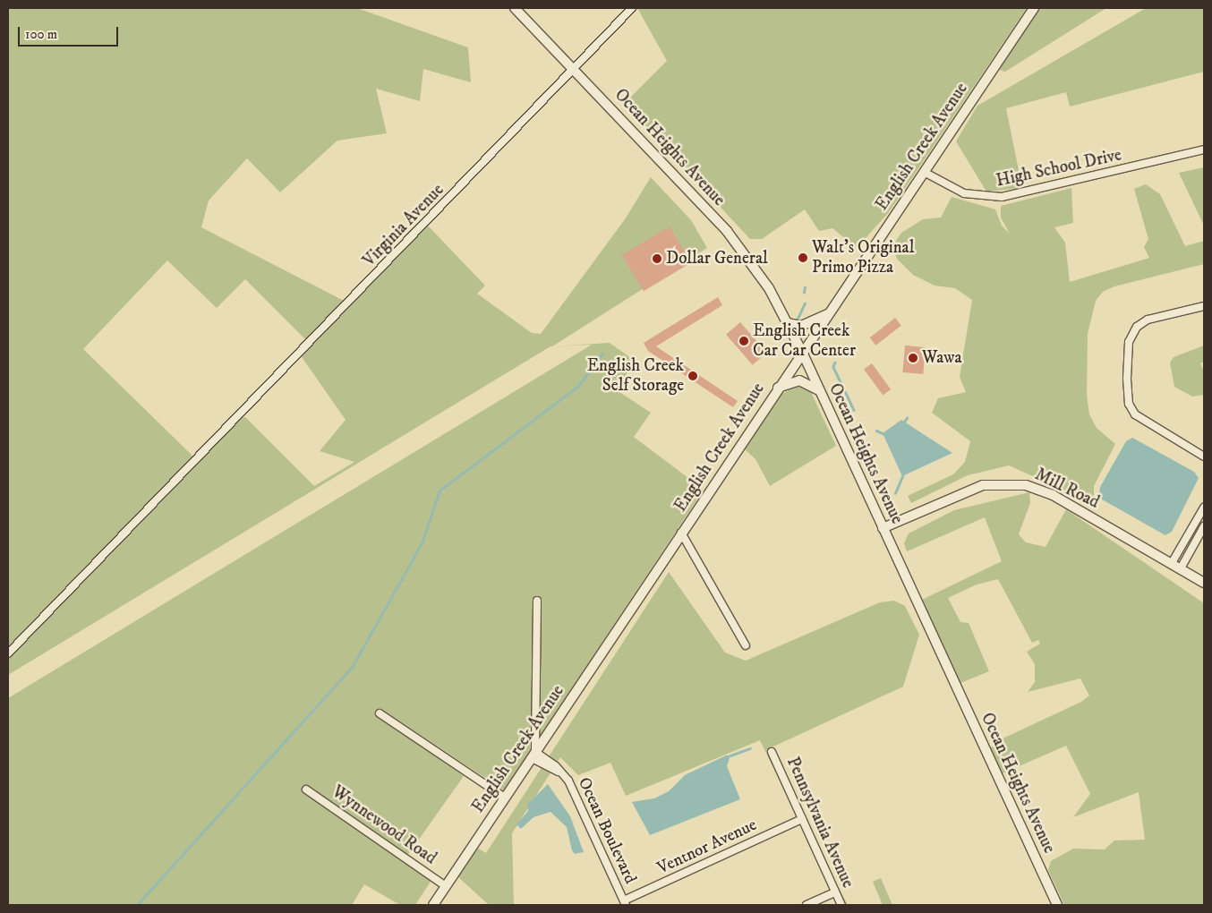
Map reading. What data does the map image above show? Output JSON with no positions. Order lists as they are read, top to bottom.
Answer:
{
  "streets": {
    "main road": ["English Creek Avenue", "Ocean Heights Avenue", "Mill Road"],
    "street": [
      "High School Drive",
      "Virginia Avenue",
      "Pennsylvania Avenue",
      "Wynnewood Road",
      "Ocean Boulevard",
      "Ventnor Avenue"
    ]
  },
  "crossings": [
    ["English Creek Avenue", "Ocean Heights Avenue"],
    ["English Creek Avenue", "High School Drive"],
    ["English Creek Avenue", "Wynnewood Road"],
    ["English Creek Avenue", "Ocean Boulevard"],
    ["Ocean Heights Avenue", "Virginia Avenue"],
    ["Ocean Heights Avenue", "Mill Road"],
    ["Pennsylvania Avenue", "Ventnor Avenue"],
    ["Ocean Boulevard", "Ventnor Avenue"]
  ],
  "places": [
    "Walt's Original Primo Pizza",
    "Dollar General",
    "English Creek Car Car Center",
    "Wawa",
    "English Creek Self Storage"
  ],
  "scale_bar": "100 m"
}
